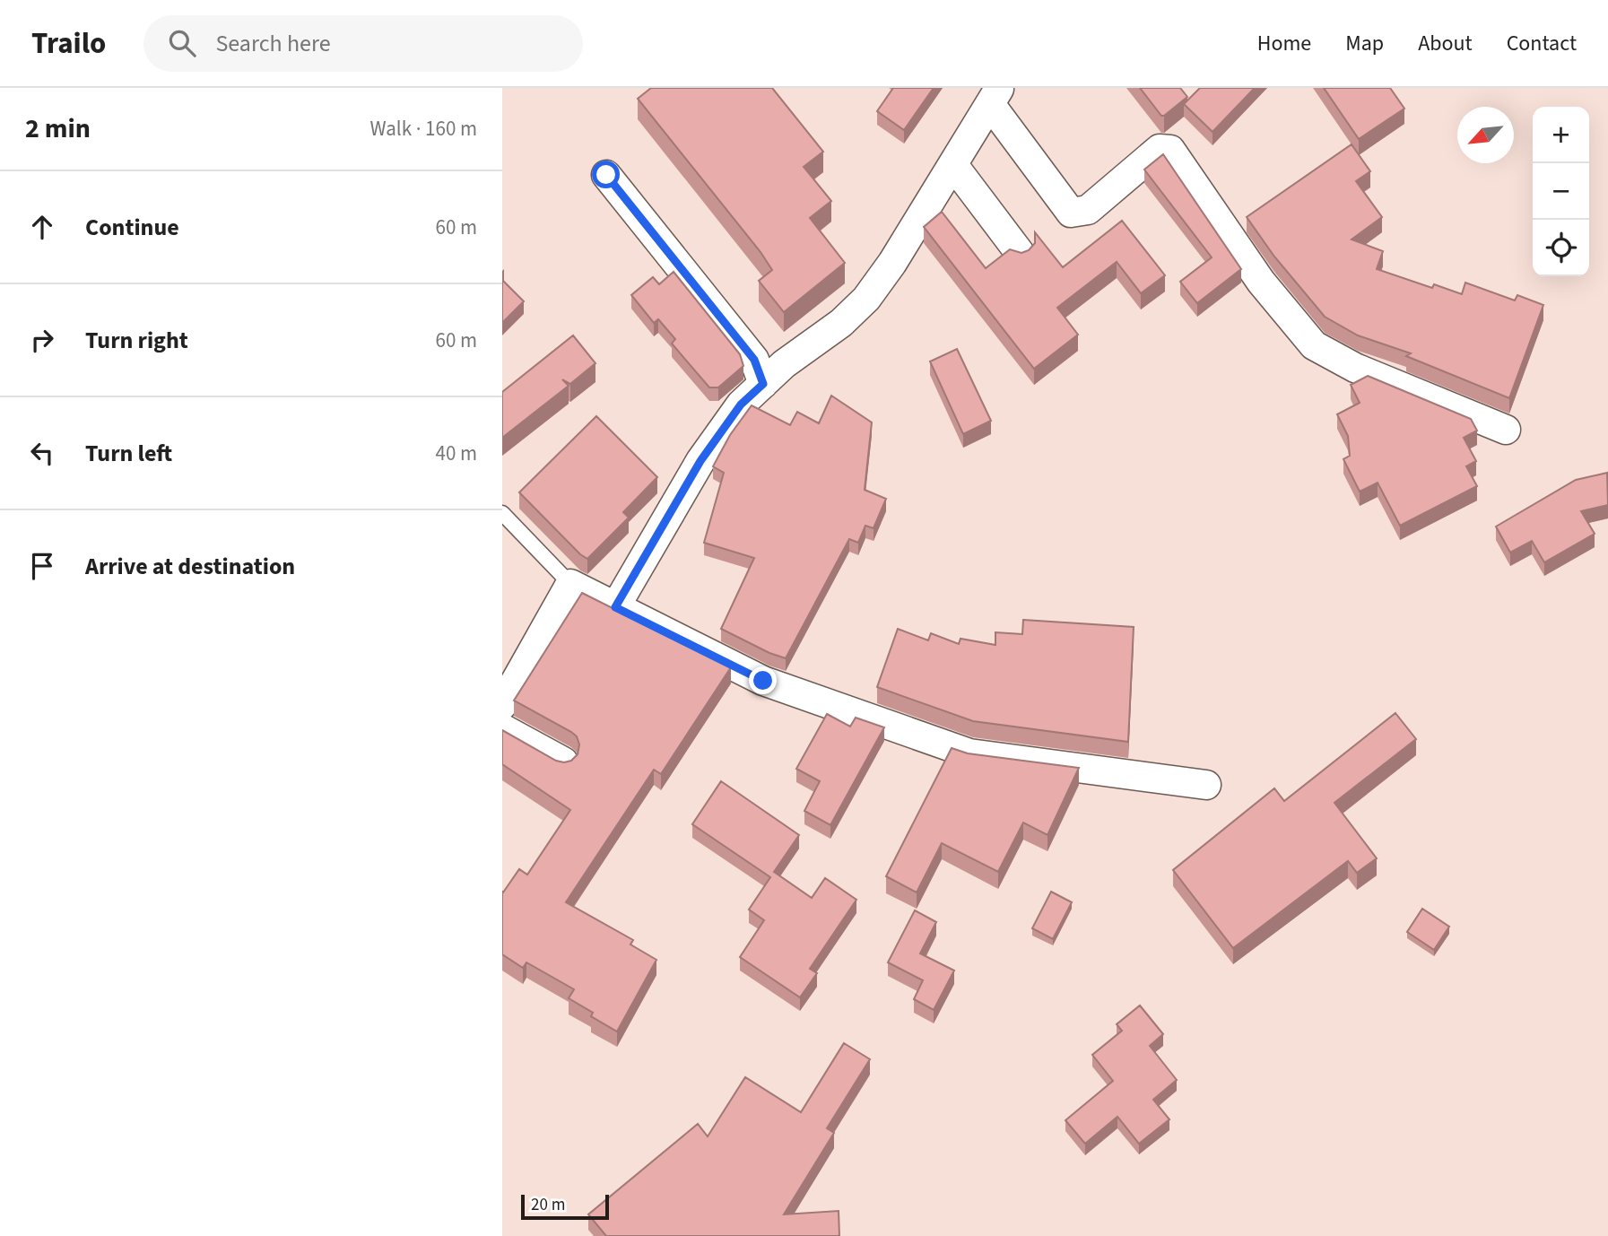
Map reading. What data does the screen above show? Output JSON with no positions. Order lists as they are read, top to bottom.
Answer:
{
  "scale_bar": "20 m",
  "north": "bottom left",
  "page": {
    "header": "Trailo",
    "search": "Search here",
    "nav": [
      "Home",
      "Map",
      "About",
      "Contact"
    ],
    "heading": ["2 min", "Walk · 160 m"],
    "map_buttons": ["+", "−"],
    "list": [
      ["Continue", "60 m"],
      ["Turn right", "60 m"],
      ["Turn left", "40 m"],
      "Arrive at destination"
    ],
    "scale": "20 m"
  }
}
